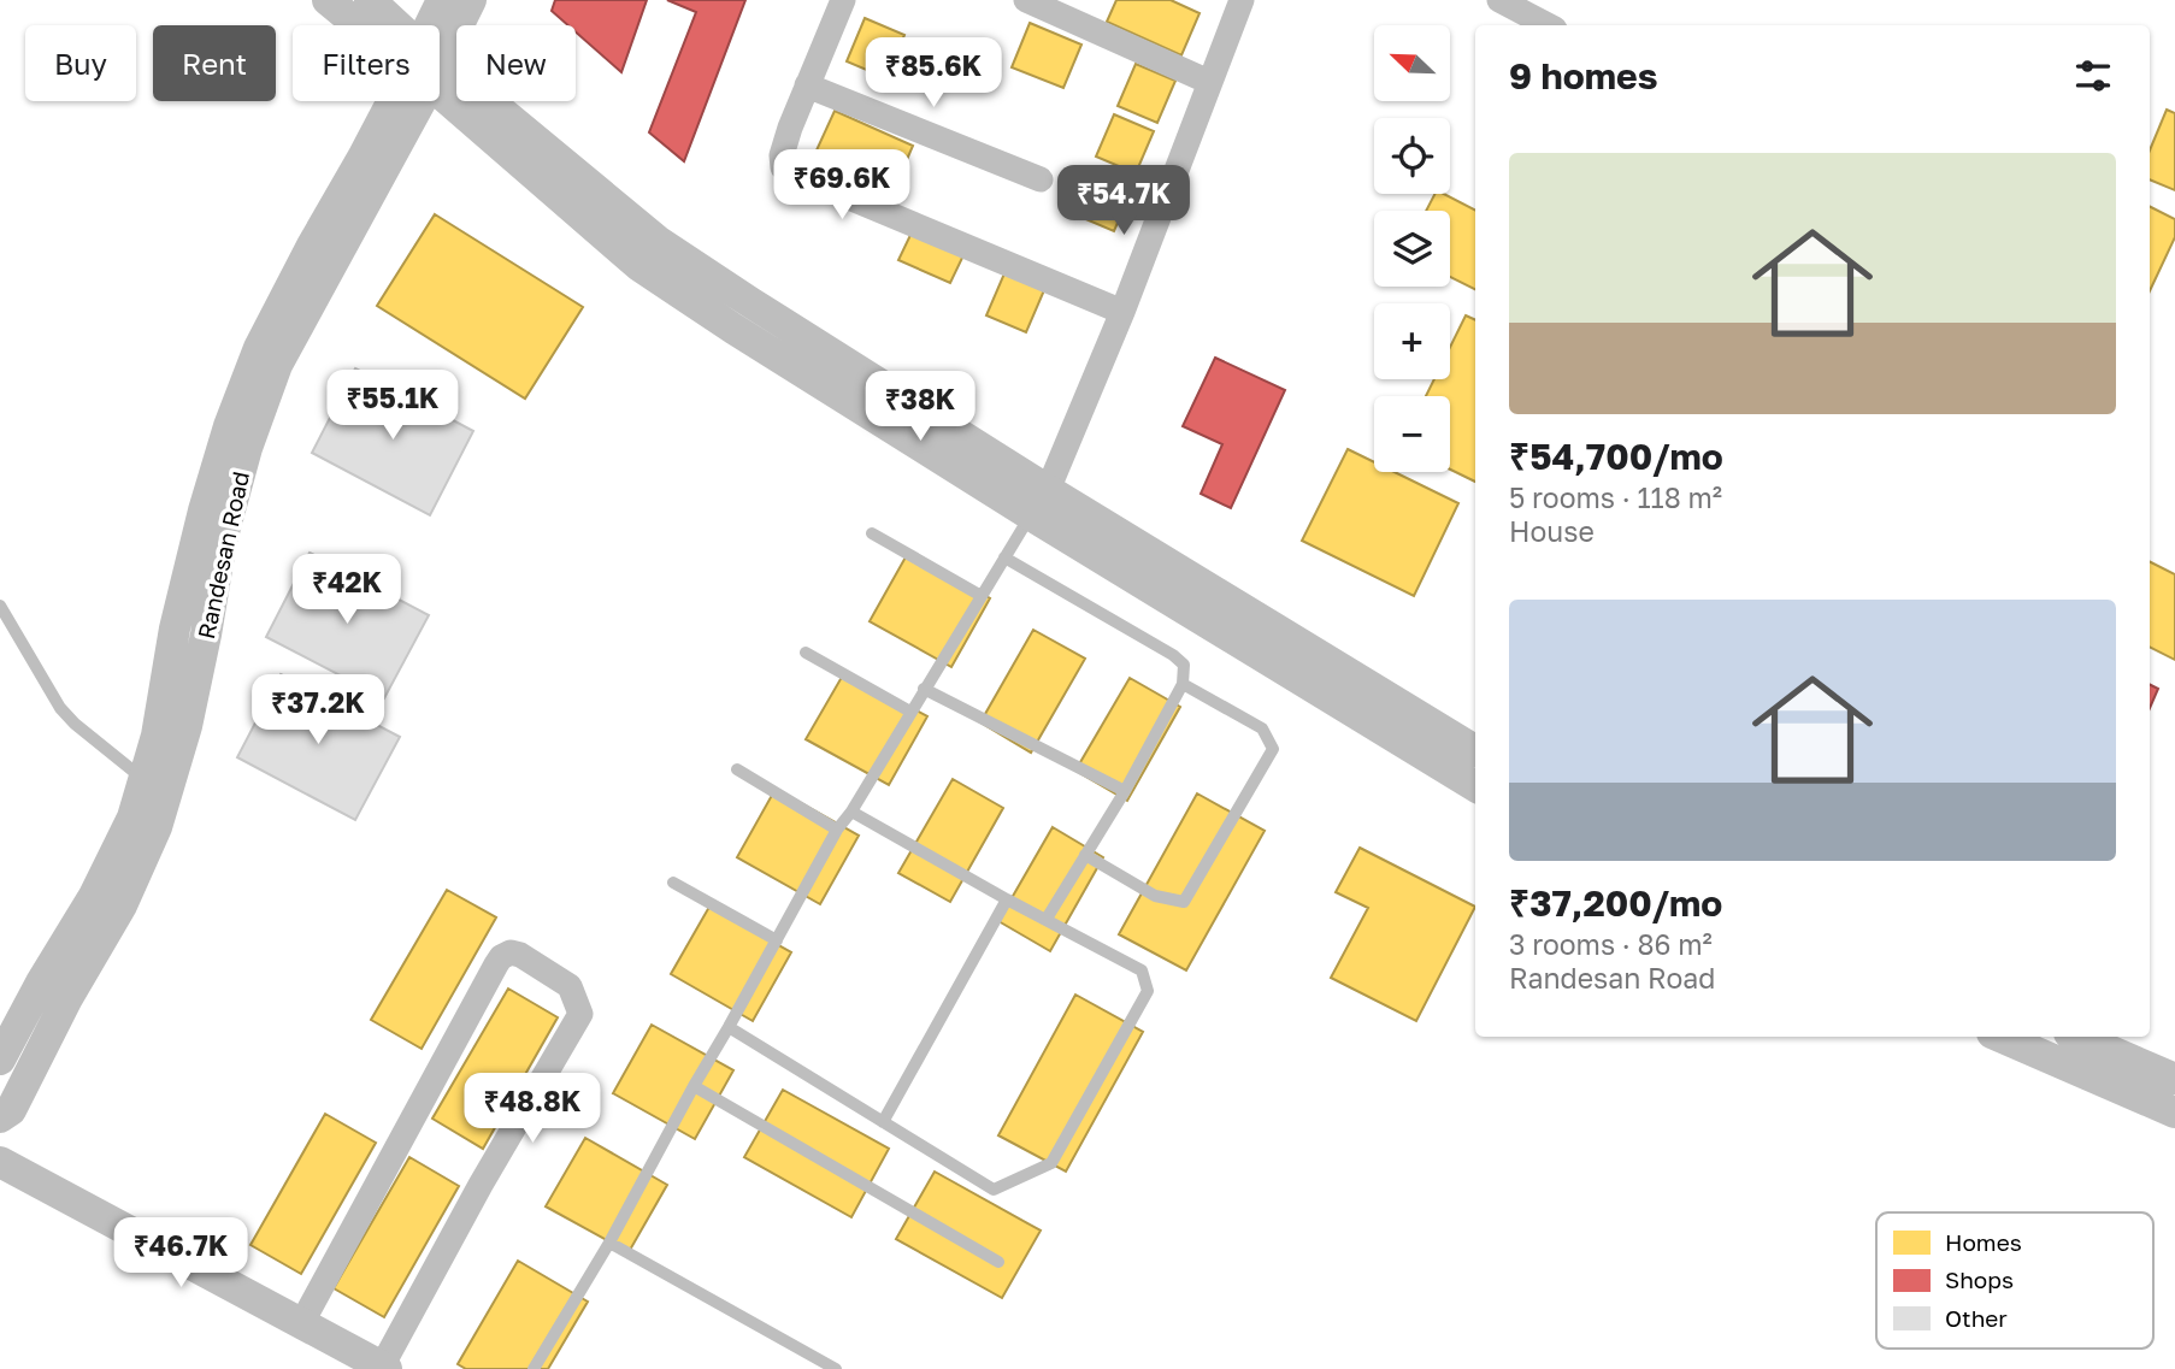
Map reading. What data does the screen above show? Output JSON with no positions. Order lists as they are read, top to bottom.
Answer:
{
  "streets": {
    "street": ["Randesan Road"]
  },
  "legend": ["Homes", "Shops", "Other"],
  "north": "top left",
  "page": {
    "map_buttons": ["+", "−"],
    "chip": [
      "Buy",
      "Rent",
      "Filters",
      "New"
    ],
    "heading": "9 homes",
    "price": [
      "₹85.6K",
      "₹69.6K",
      "₹54.7K",
      "₹55.1K",
      "₹38K",
      "₹42K",
      "₹37.2K",
      "₹48.8K",
      "₹46.7K"
    ],
    "list": [
      {
        "name": "₹54,700/mo",
        "note": "5 rooms · 118 m² · House"
      },
      {
        "name": "₹37,200/mo",
        "note": "3 rooms · 86 m² · Randesan Road"
      }
    ]
  }
}
